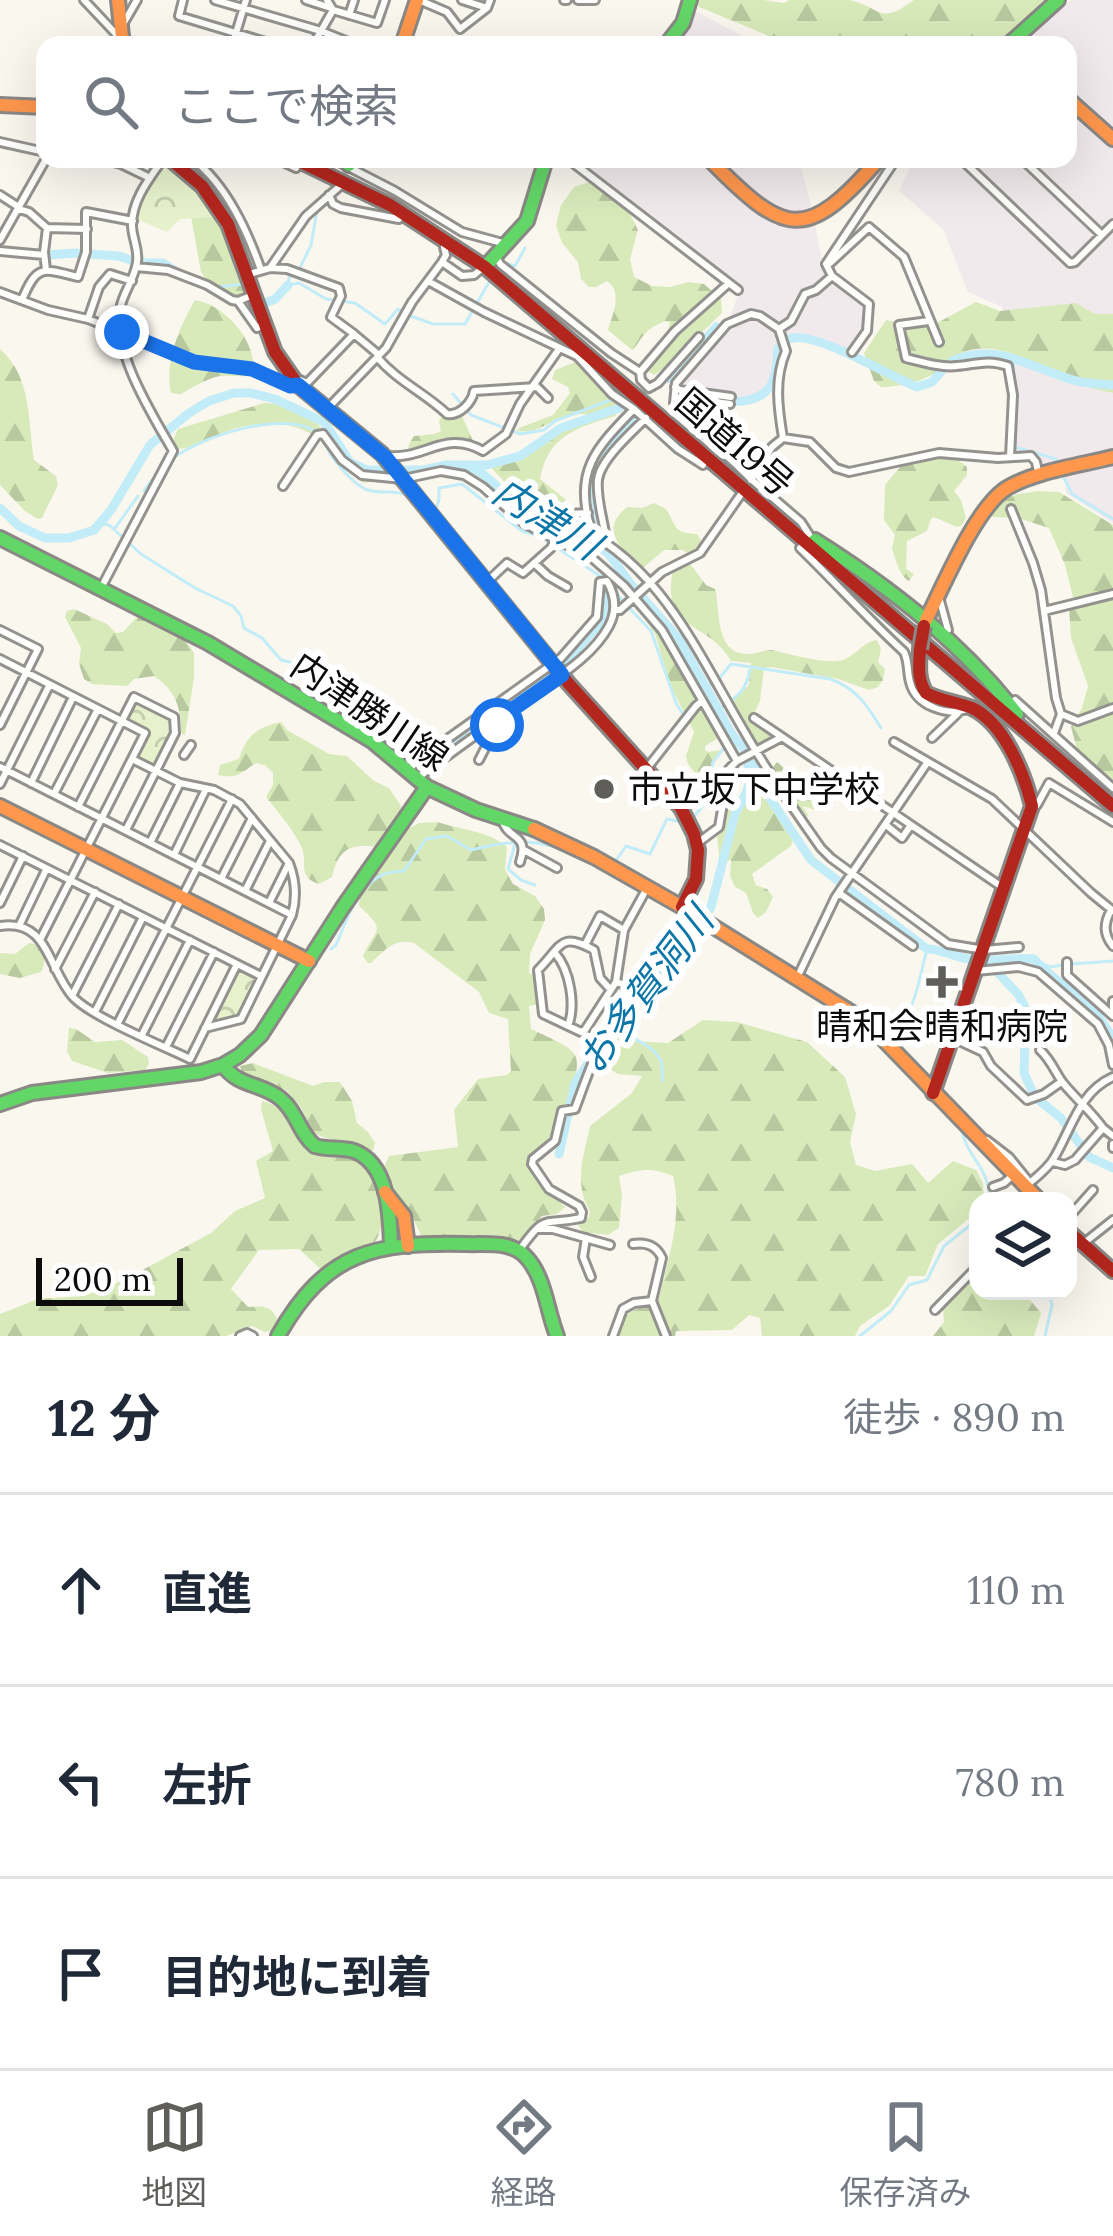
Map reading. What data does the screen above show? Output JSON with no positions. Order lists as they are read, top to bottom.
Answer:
{
  "streets": {
    "main road": ["国道19号", "内津勝川線"]
  },
  "water": ["内津川", "お多賀洞川"],
  "places": {
    "other": ["市立坂下中学校"],
    "health": ["晴和会晴和病院"]
  },
  "scale_bar": "200 m",
  "page": {
    "search": "ここで検索",
    "scale": "200 m",
    "heading": ["12 分", "徒歩 · 890 m"],
    "list": [
      ["直進", "110 m"],
      ["左折", "780 m"],
      "目的地に到着"
    ],
    "nav": ["地図", "経路", "保存済み"]
  }
}
